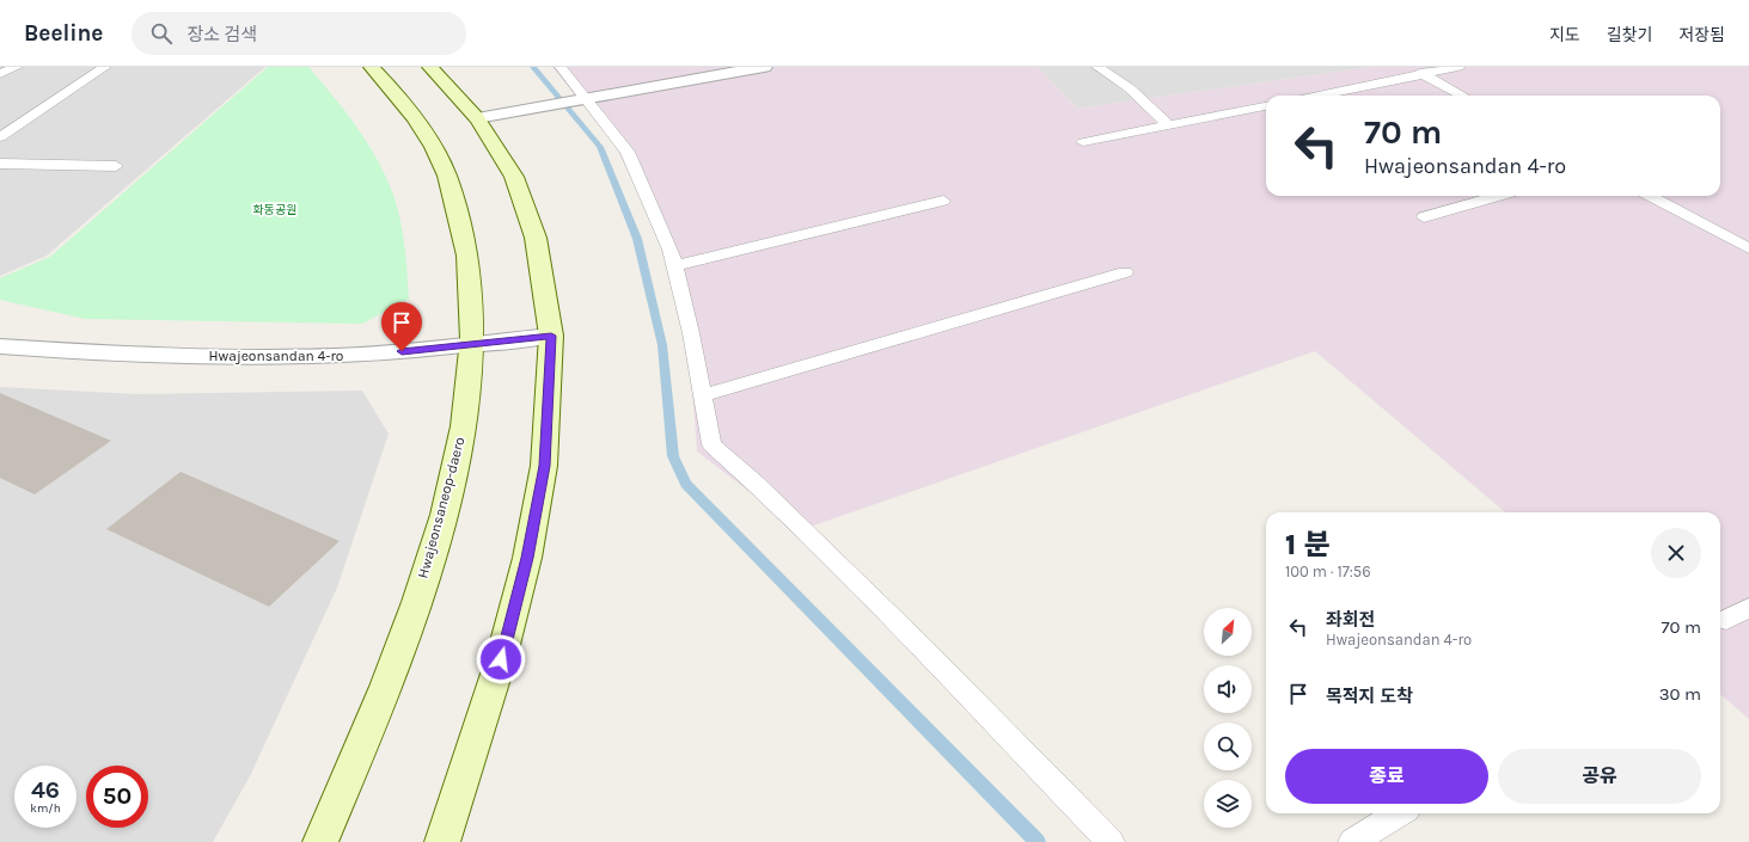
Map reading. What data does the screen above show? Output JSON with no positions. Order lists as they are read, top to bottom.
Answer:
{
  "streets": {
    "main road": ["Hwajeonsaneop-daero"],
    "street": ["Hwajeonsandan 4-ro"]
  },
  "crossings": [
    ["Hwajeonsandan 4-ro", "Hwajeonsaneop-daero"]
  ],
  "parks": ["화동공원"],
  "north": "top right",
  "page": {
    "header": "Beeline",
    "search": "장소 검색",
    "nav": ["지도", "길찾기", "저장됨"],
    "turn": ["70 m", "Hwajeonsandan 4-ro"],
    "heading": ["1 분", "100 m · 17:56"],
    "list": [
      {
        "name": "좌회전",
        "note": "Hwajeonsandan 4-ro",
        "value": "70 m"
      },
      {
        "name": "목적지 도착",
        "value": "30 m"
      }
    ],
    "buttons": ["종료", "공유"],
    "speed": "46 km/h",
    "limit": "50"
  }
}
